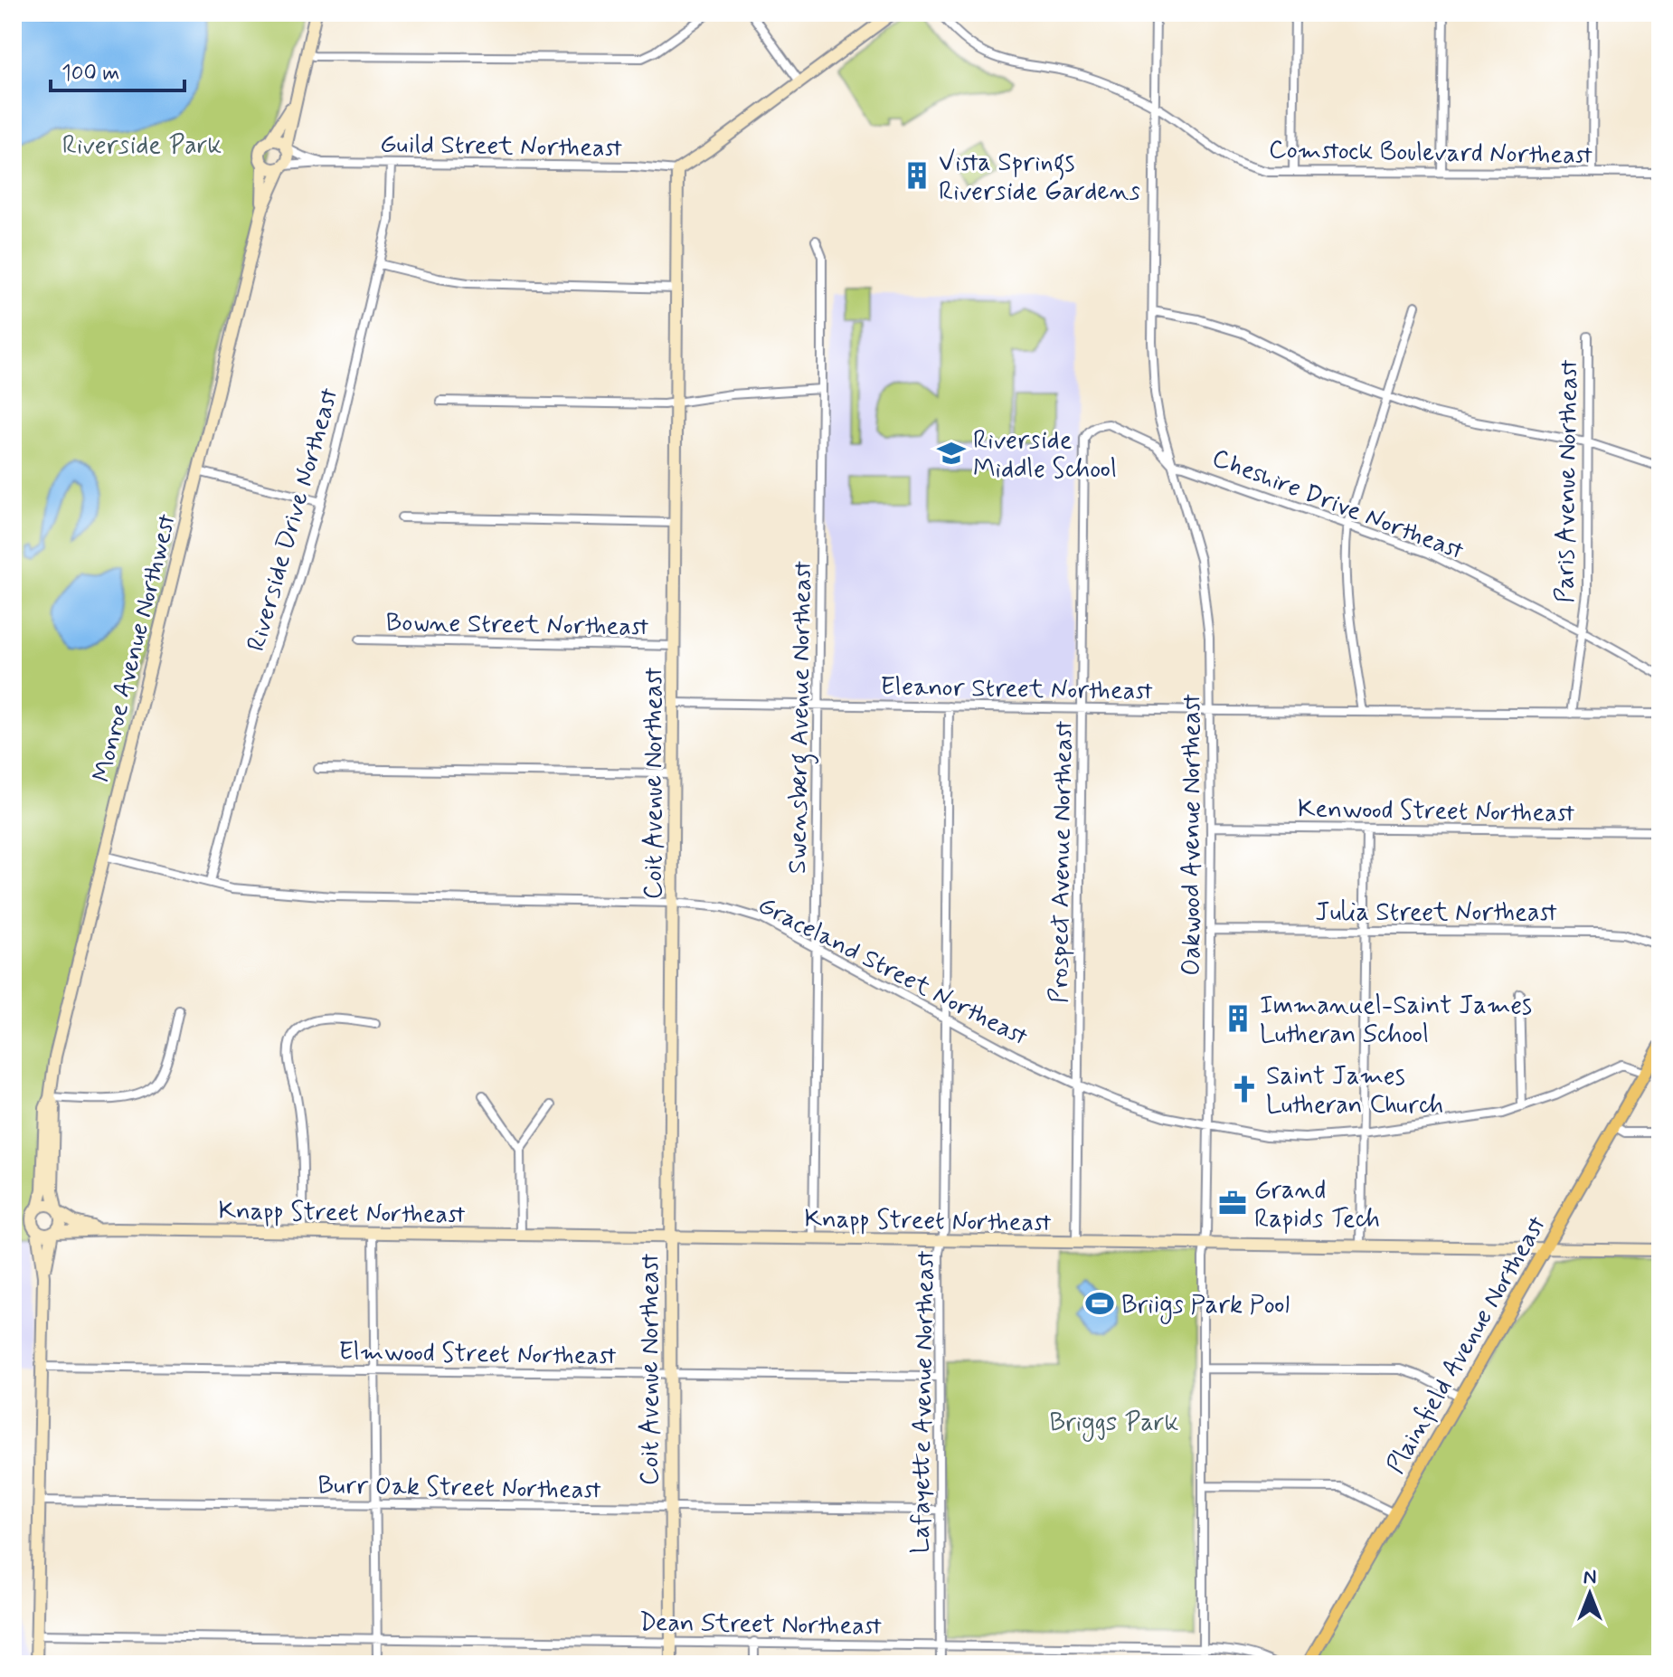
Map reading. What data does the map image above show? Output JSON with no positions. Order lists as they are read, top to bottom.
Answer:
{
  "streets": {
    "main road": ["Plainfield Avenue Northeast"],
    "street": [
      "Guild Street Northeast",
      "Comstock Boulevard Northeast",
      "Paris Avenue Northeast",
      "Cheshire Drive Northeast",
      "Riverside Drive Northeast",
      "Bowne Street Northeast",
      "Monroe Avenue Northwest",
      "Eleanor Street Northeast",
      "Swensberg Avenue Northeast",
      "Coit Avenue Northeast",
      "Kenwood Street Northeast",
      "Oakwood Avenue Northeast",
      "Prospect Avenue Northeast",
      "Julia Street Northeast",
      "Graceland Street Northeast",
      "Knapp Street Northeast",
      "Elmwood Street Northeast",
      "Lafayette Avenue Northeast",
      "Burr Oak Street Northeast",
      "Dean Street Northeast"
    ]
  },
  "crossings": [
    ["Guild Street Northeast", "Riverside Drive Northeast"],
    ["Guild Street Northeast", "Monroe Avenue Northwest"],
    ["Guild Street Northeast", "Coit Avenue Northeast"],
    ["Comstock Boulevard Northeast", "Oakwood Avenue Northeast"],
    ["Paris Avenue Northeast", "Cheshire Drive Northeast"],
    ["Paris Avenue Northeast", "Eleanor Street Northeast"],
    ["Cheshire Drive Northeast", "Oakwood Avenue Northeast"],
    ["Cheshire Drive Northeast", "Prospect Avenue Northeast"],
    ["Riverside Drive Northeast", "Graceland Street Northeast"],
    ["Bowne Street Northeast", "Coit Avenue Northeast"],
    ["Monroe Avenue Northwest", "Graceland Street Northeast"],
    ["Monroe Avenue Northwest", "Knapp Street Northeast"],
    ["Eleanor Street Northeast", "Swensberg Avenue Northeast"],
    ["Eleanor Street Northeast", "Coit Avenue Northeast"],
    ["Eleanor Street Northeast", "Oakwood Avenue Northeast"],
    ["Eleanor Street Northeast", "Prospect Avenue Northeast"],
    ["Eleanor Street Northeast", "Lafayette Avenue Northeast"],
    ["Swensberg Avenue Northeast", "Graceland Street Northeast"],
    ["Swensberg Avenue Northeast", "Knapp Street Northeast"],
    ["Coit Avenue Northeast", "Graceland Street Northeast"],
    ["Coit Avenue Northeast", "Knapp Street Northeast"],
    ["Coit Avenue Northeast", "Elmwood Street Northeast"],
    ["Coit Avenue Northeast", "Burr Oak Street Northeast"],
    ["Coit Avenue Northeast", "Dean Street Northeast"],
    ["Kenwood Street Northeast", "Oakwood Avenue Northeast"],
    ["Oakwood Avenue Northeast", "Julia Street Northeast"],
    ["Oakwood Avenue Northeast", "Graceland Street Northeast"],
    ["Oakwood Avenue Northeast", "Knapp Street Northeast"],
    ["Oakwood Avenue Northeast", "Dean Street Northeast"],
    ["Prospect Avenue Northeast", "Graceland Street Northeast"],
    ["Prospect Avenue Northeast", "Knapp Street Northeast"],
    ["Graceland Street Northeast", "Plainfield Avenue Northeast"],
    ["Graceland Street Northeast", "Lafayette Avenue Northeast"],
    ["Knapp Street Northeast", "Plainfield Avenue Northeast"],
    ["Knapp Street Northeast", "Lafayette Avenue Northeast"],
    ["Elmwood Street Northeast", "Lafayette Avenue Northeast"],
    ["Lafayette Avenue Northeast", "Burr Oak Street Northeast"],
    ["Lafayette Avenue Northeast", "Dean Street Northeast"]
  ],
  "parks": ["Riverside Park", "Briggs Park"],
  "places": {
    "building": ["Vista Springs Riverside Gardens", "Immanuel-Saint James Lutheran School"],
    "school or university": ["Riverside Middle School"],
    "church": ["Saint James Lutheran Church"],
    "office": ["Grand Rapids Tech"],
    "sports": ["Briigs Park Pool"]
  },
  "scale_bar": "100 m",
  "north": "top"
}
